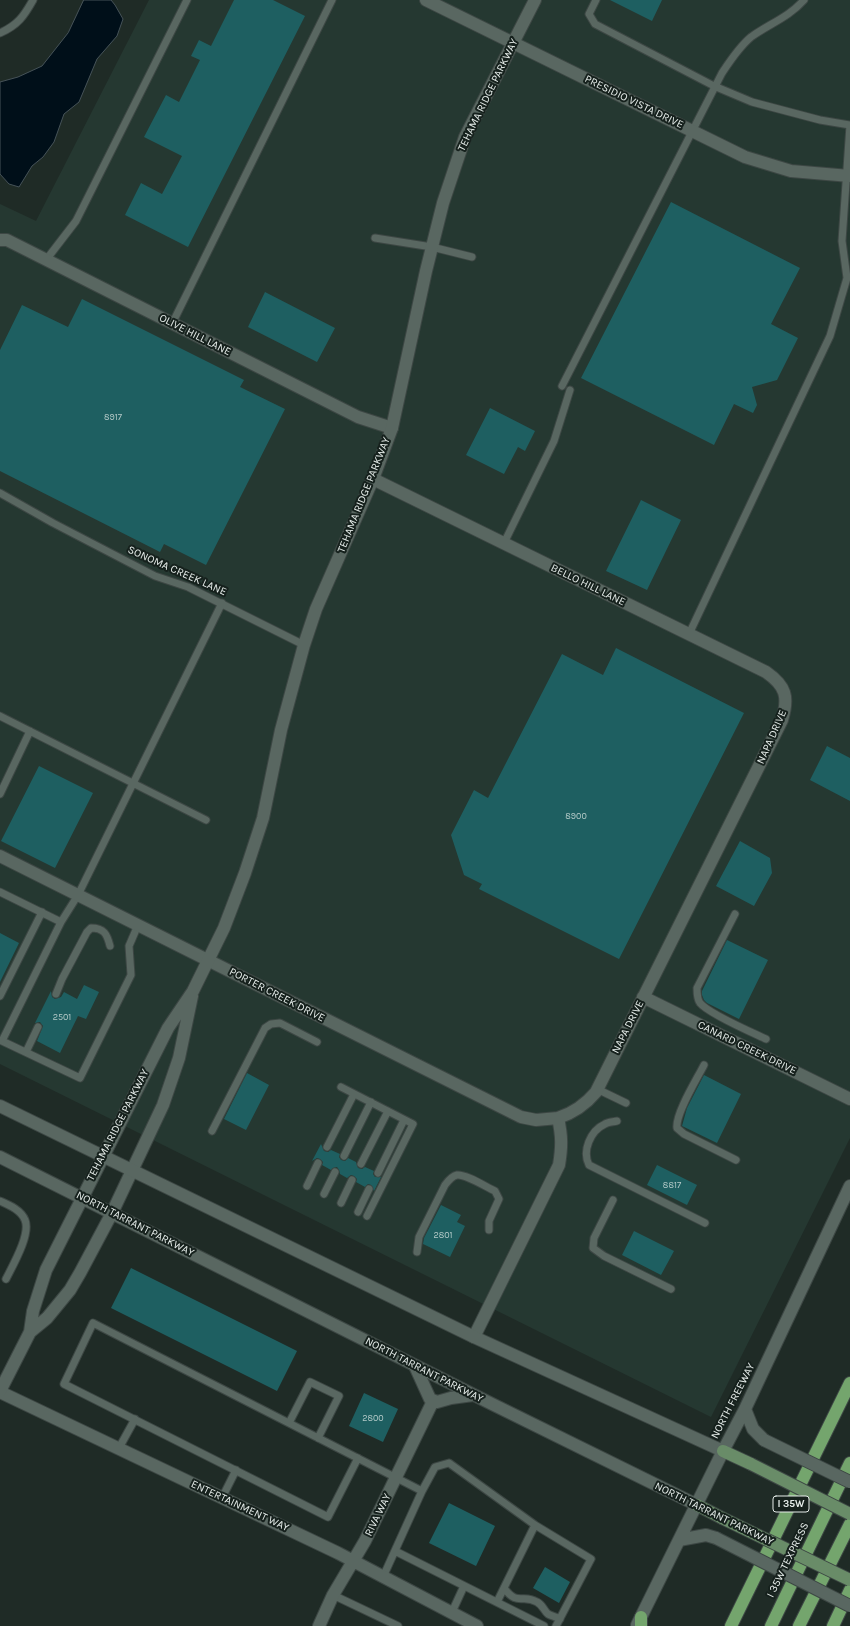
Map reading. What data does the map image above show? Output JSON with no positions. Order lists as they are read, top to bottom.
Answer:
{
  "streets": {
    "highway": ["I 35W", "I 35W TEXPRESS"],
    "main road": ["NORTH TARRANT PARKWAY"],
    "street": [
      "TEHAMA RIDGE PARKWAY",
      "PRESIDIO VISTA DRIVE",
      "OLIVE HILL LANE",
      "BELLO HILL LANE",
      "NAPA DRIVE",
      "PORTER CREEK DRIVE",
      "CANARD CREEK DRIVE",
      "NORTH FREEWAY",
      "ENTERTAINMENT WAY",
      "RIVA WAY"
    ],
    "lane": ["SONOMA CREEK LANE"]
  },
  "crossings": [
    ["TEHAMA RIDGE PARKWAY", "PRESIDIO VISTA DRIVE"],
    ["TEHAMA RIDGE PARKWAY", "OLIVE HILL LANE"],
    ["TEHAMA RIDGE PARKWAY", "SONOMA CREEK LANE"],
    ["TEHAMA RIDGE PARKWAY", "BELLO HILL LANE"],
    ["TEHAMA RIDGE PARKWAY", "PORTER CREEK DRIVE"],
    ["TEHAMA RIDGE PARKWAY", "NORTH TARRANT PARKWAY"],
    ["TEHAMA RIDGE PARKWAY", "ENTERTAINMENT WAY"],
    ["BELLO HILL LANE", "NAPA DRIVE"],
    ["NAPA DRIVE", "PORTER CREEK DRIVE"],
    ["NAPA DRIVE", "CANARD CREEK DRIVE"],
    ["NORTH TARRANT PARKWAY", "NORTH FREEWAY"],
    ["ENTERTAINMENT WAY", "RIVA WAY"]
  ],
  "house_numbers": [
    "8917",
    "8900",
    "2501",
    "8817",
    "2801",
    "2800"
  ]
}
